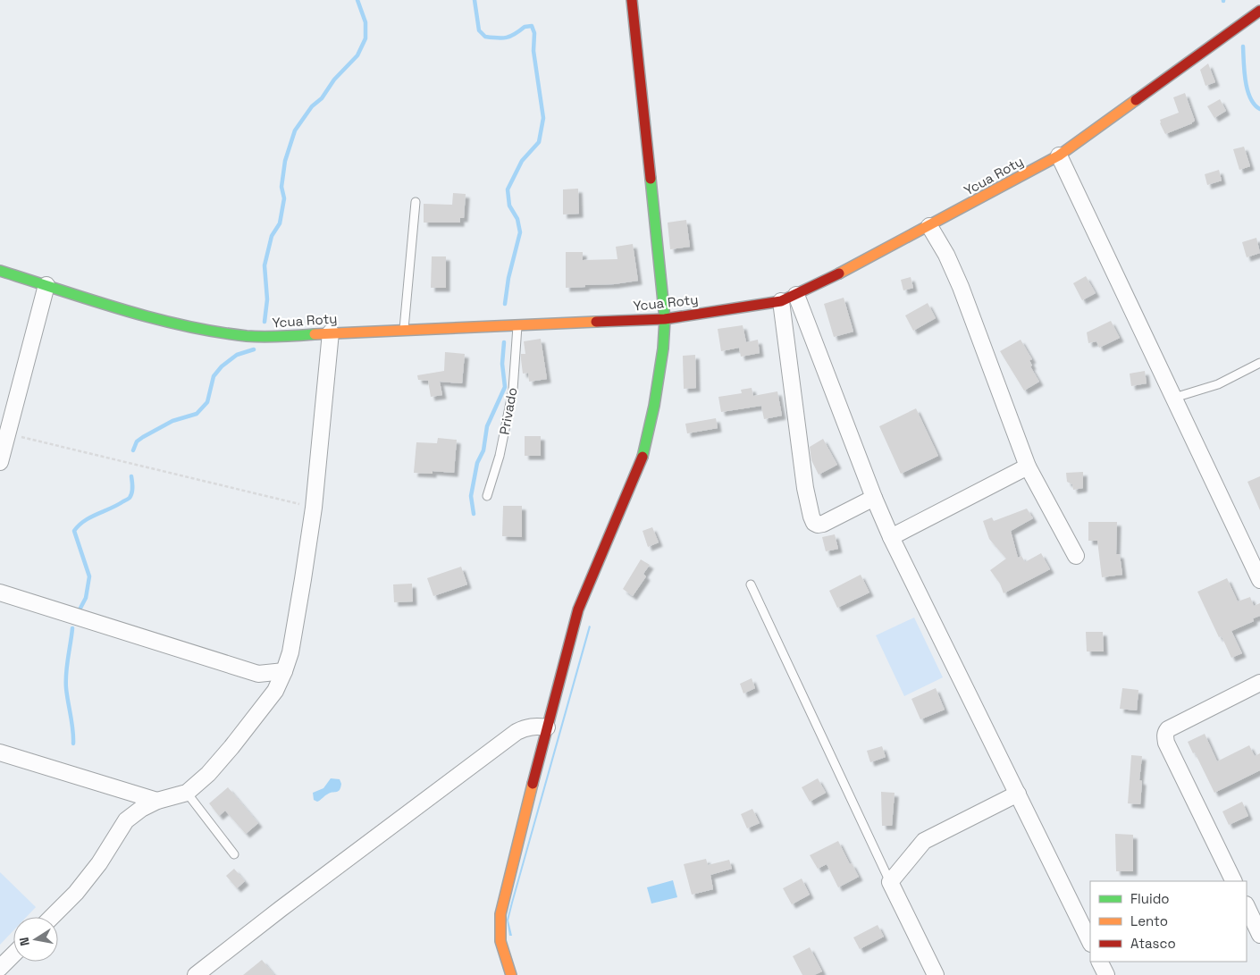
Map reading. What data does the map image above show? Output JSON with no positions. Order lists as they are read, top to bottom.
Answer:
{
  "streets": {
    "street": ["Ycua Roty"],
    "lane": ["Privado"]
  },
  "crossings": [
    ["Ycua Roty", "Privado"]
  ],
  "legend": ["Fluido", "Lento", "Atasco"],
  "north": "left"
}
